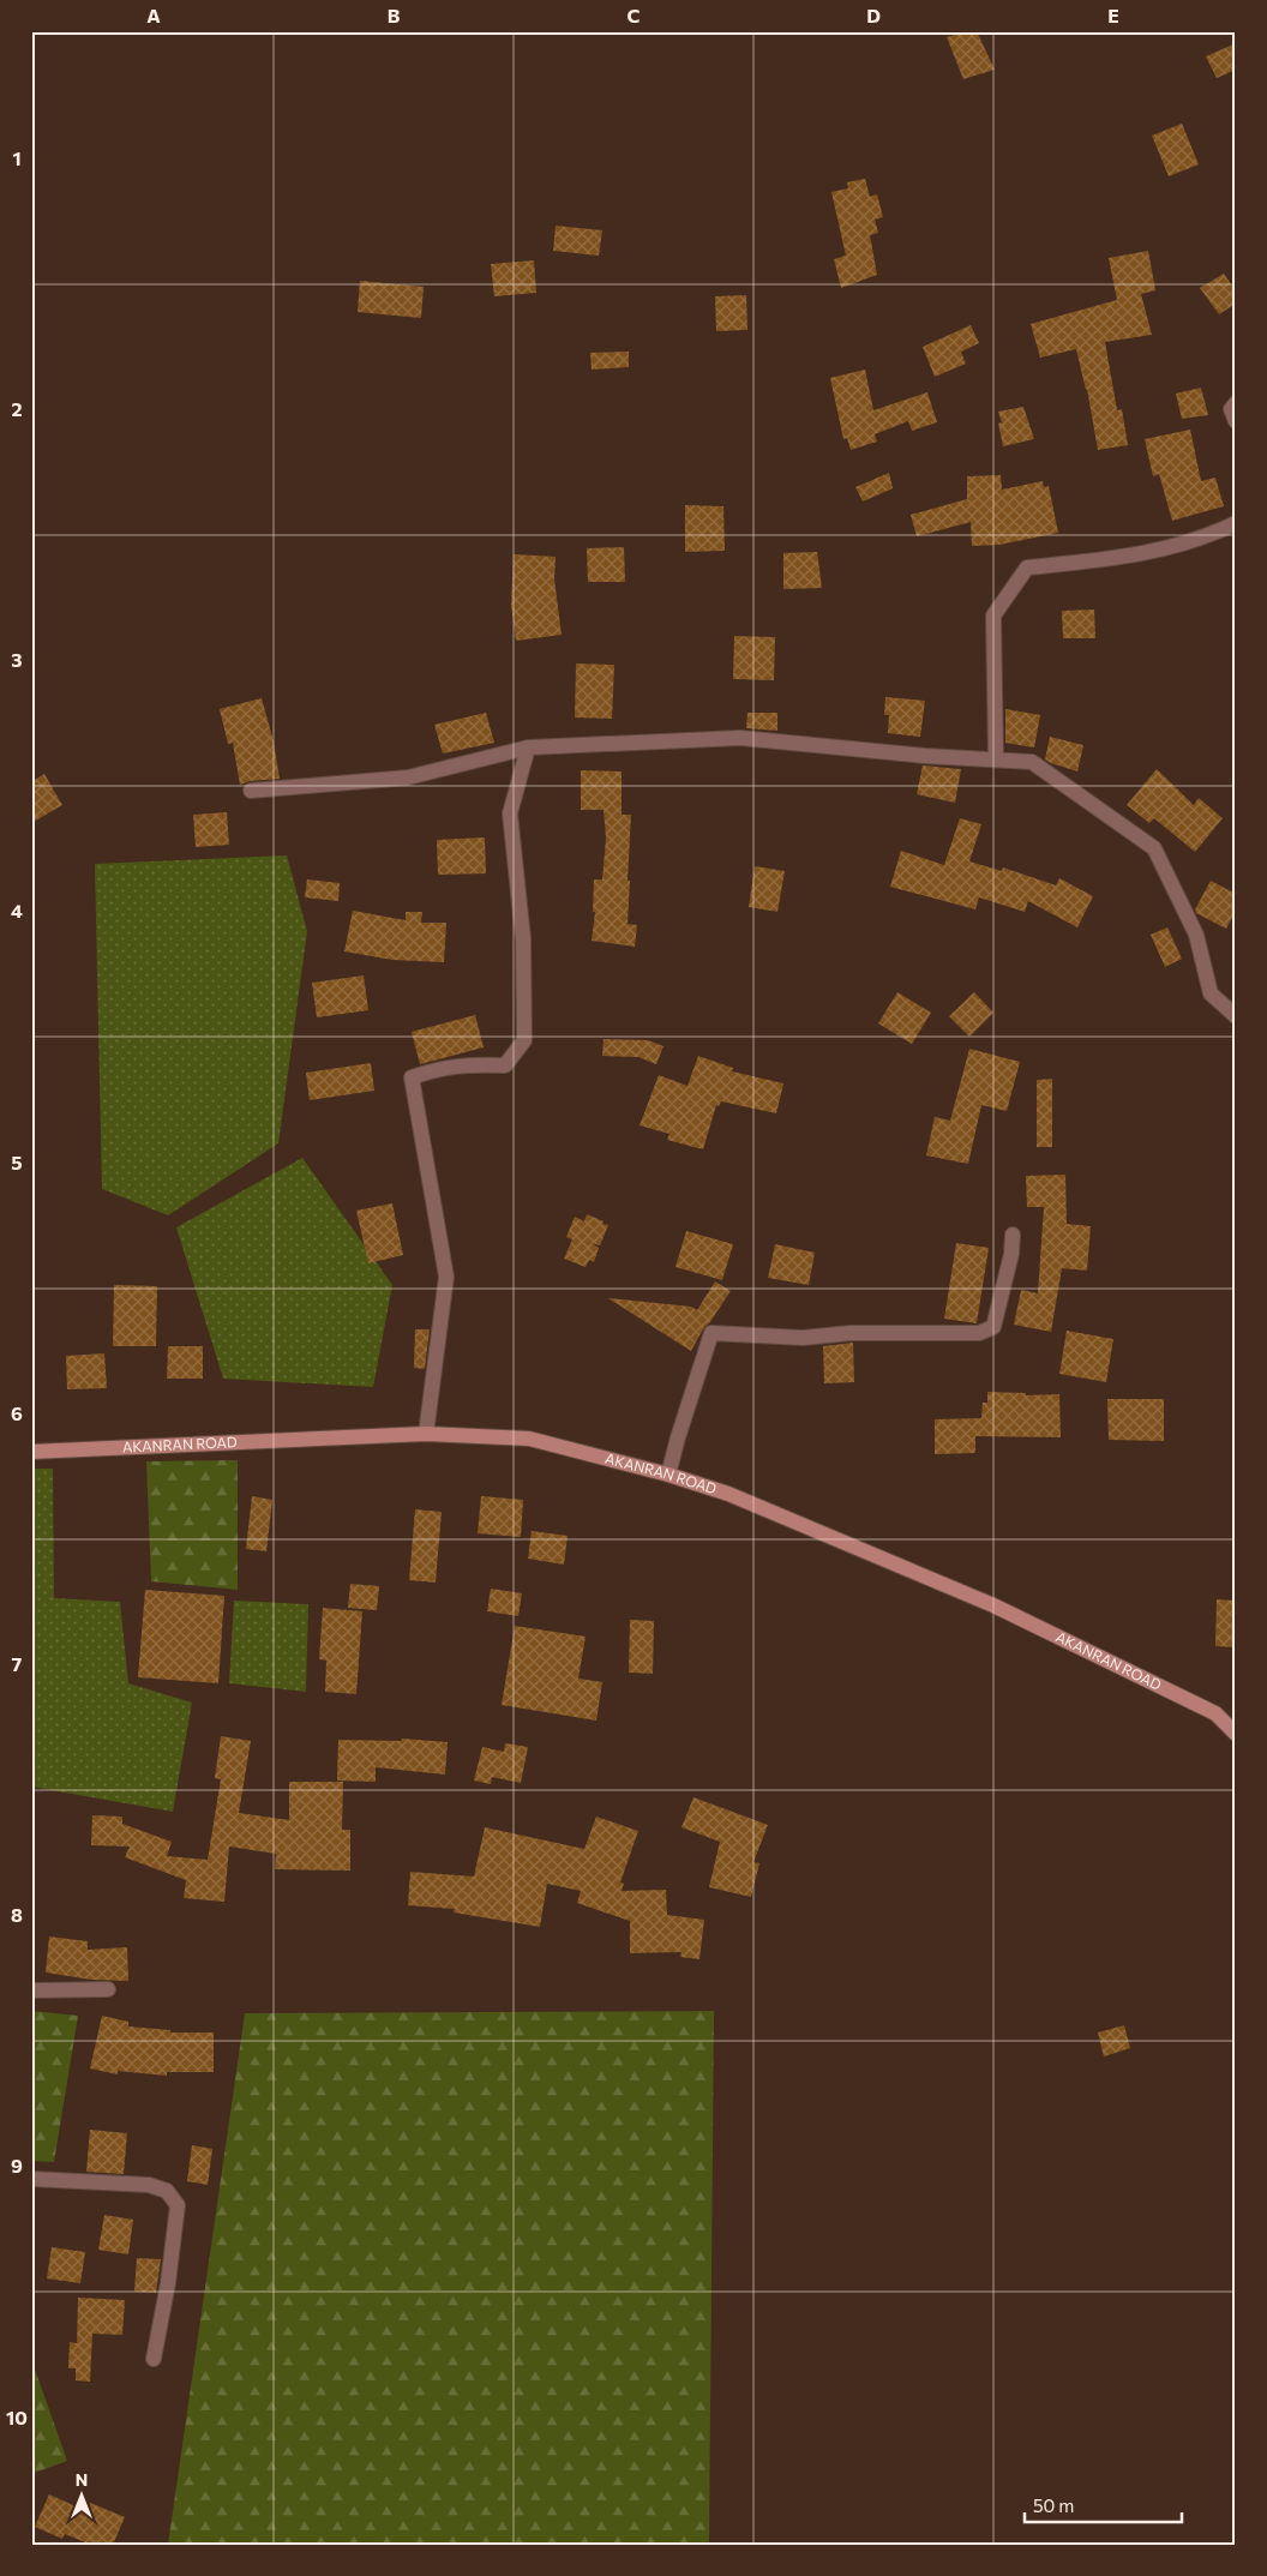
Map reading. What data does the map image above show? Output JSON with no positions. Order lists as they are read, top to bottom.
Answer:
{
  "streets": {
    "main road": ["AKANRAN ROAD"]
  },
  "scale_bar": "50 m",
  "north": "top",
  "grid": {
    "columns": [
      "A",
      "B",
      "C",
      "D",
      "E"
    ],
    "rows": [
      "1",
      "2",
      "3",
      "4",
      "5",
      "6",
      "7",
      "8",
      "9",
      "10"
    ]
  }
}
